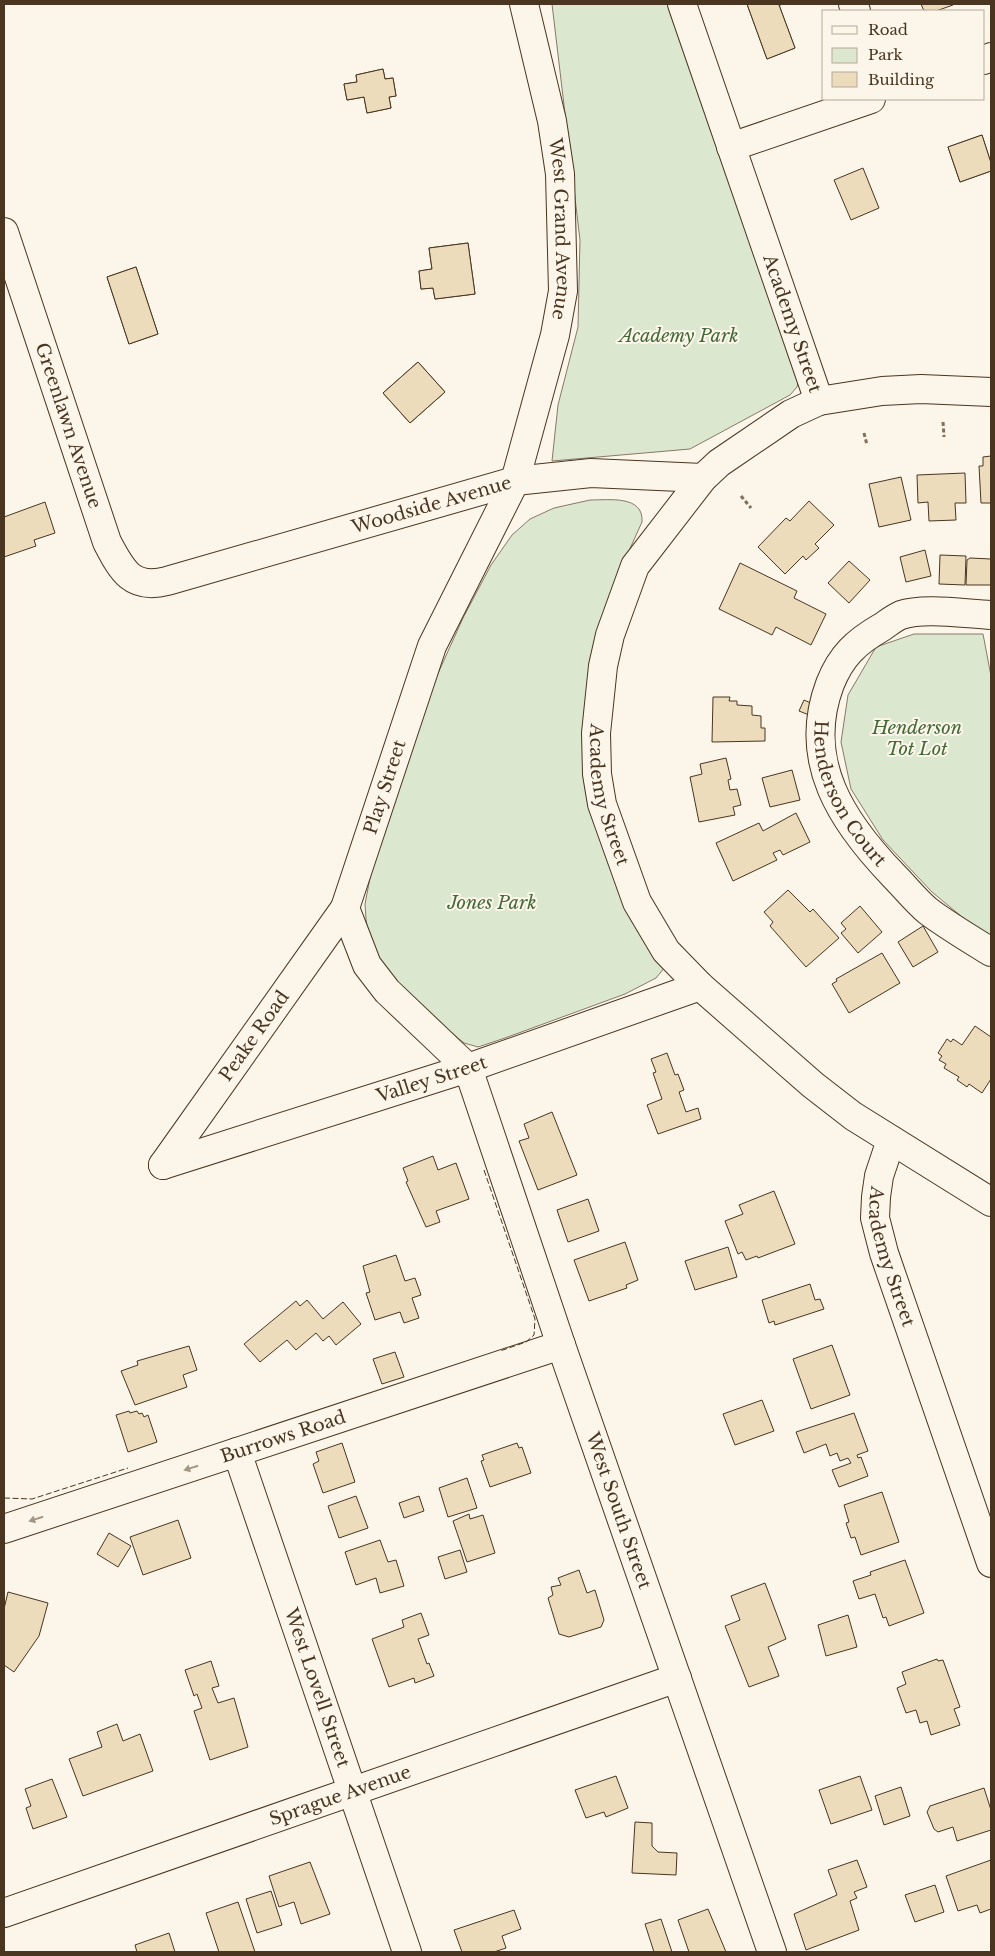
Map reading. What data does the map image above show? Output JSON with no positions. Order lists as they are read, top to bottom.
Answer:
{
  "streets": {
    "street": [
      "West Grand Avenue",
      "Academy Street",
      "Greenlawn Avenue",
      "Woodside Avenue",
      "Play Street",
      "Henderson Court",
      "Peake Road",
      "Valley Street",
      "Burrows Road",
      "West South Street",
      "West Lovell Street",
      "Sprague Avenue"
    ]
  },
  "crossings": [
    ["West Grand Avenue", "Woodside Avenue"],
    ["West Grand Avenue", "Play Street"],
    ["Academy Street", "Woodside Avenue"],
    ["Academy Street", "Valley Street"],
    ["Greenlawn Avenue", "Woodside Avenue"],
    ["Woodside Avenue", "Play Street"],
    ["Play Street", "Peake Road"],
    ["Peake Road", "Valley Street"],
    ["Valley Street", "West South Street"],
    ["Burrows Road", "West South Street"],
    ["Burrows Road", "West Lovell Street"],
    ["West South Street", "Sprague Avenue"],
    ["West Lovell Street", "Sprague Avenue"]
  ],
  "one_way": ["Burrows Road"],
  "parks": ["Academy Park", "Henderson Tot Lot", "Jones Park"],
  "legend": ["Road", "Park", "Building"]
}
